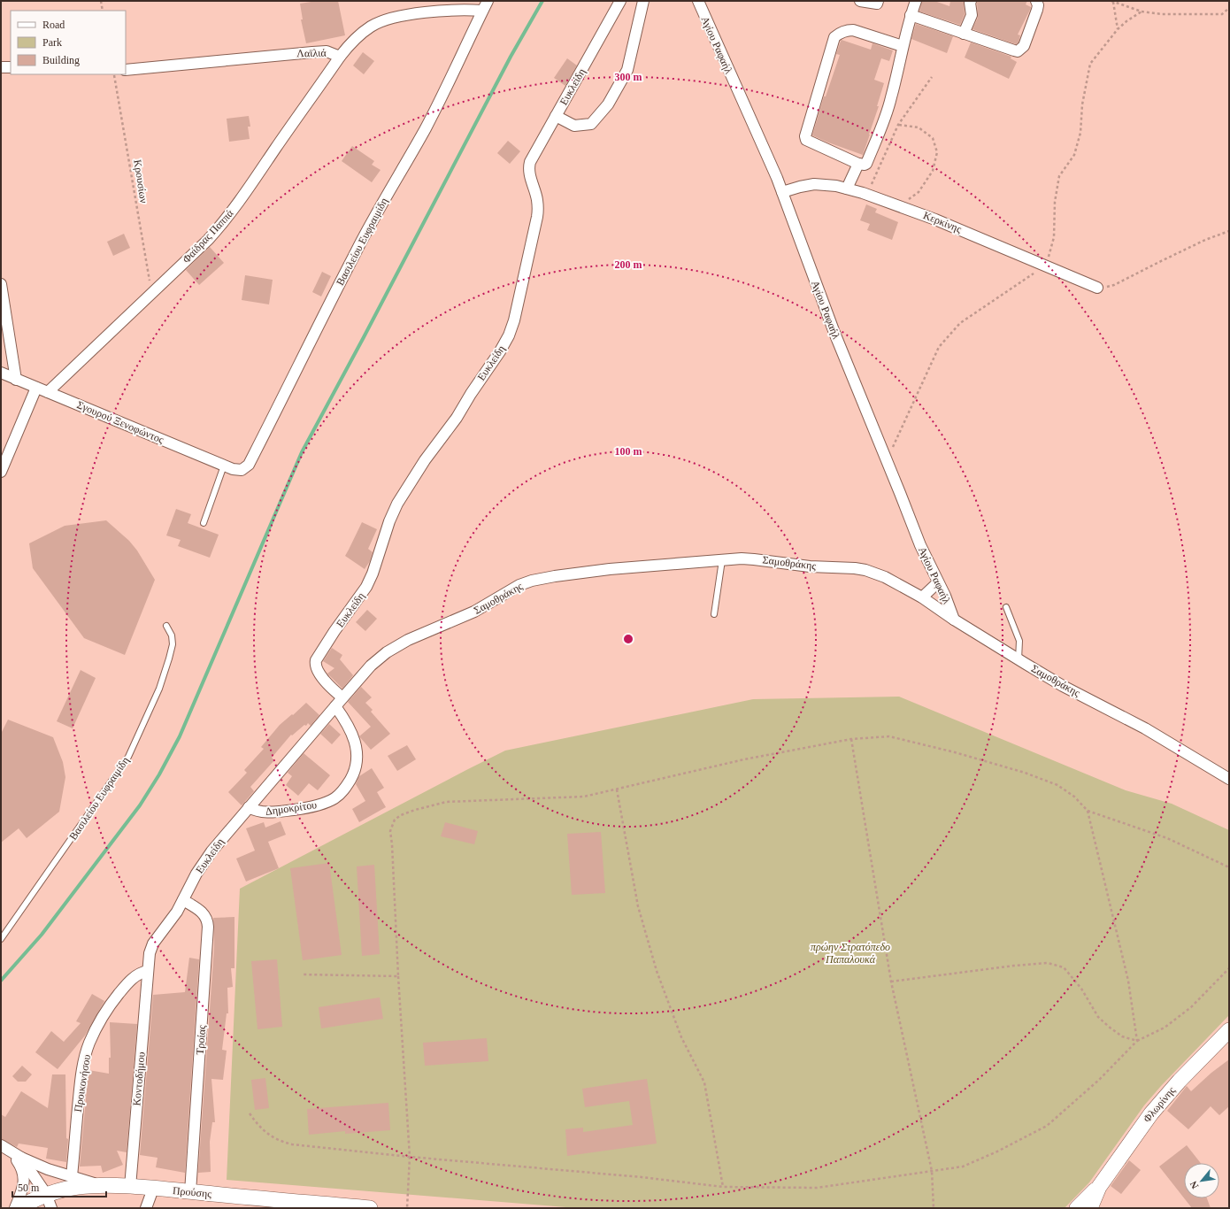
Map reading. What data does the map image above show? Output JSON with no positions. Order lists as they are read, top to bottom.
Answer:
{
  "streets": {
    "main road": ["Φλωρίνης", "Προύσης"],
    "street": [
      "Αγίου Ραφαήλ",
      "Λαϊλιά",
      "Ευκλείδη",
      "Κερκίνης",
      "Φαίδρας Παππά",
      "Βασιλείου Ευφραιμίδη",
      "Σγουρού Ξενοφώντος",
      "Σαμοθράκης",
      "Δημοκρίτου",
      "Τροίας",
      "Κοντοδήμου",
      "Προικονήσου"
    ],
    "path": ["Κρουσίων"]
  },
  "crossings": [
    ["Αγίου Ραφαήλ", "Κερκίνης"],
    ["Αγίου Ραφαήλ", "Σαμοθράκης"],
    ["Λαϊλιά", "Φαίδρας Παππά"],
    ["Λαϊλιά", "Βασιλείου Ευφραιμίδη"],
    ["Ευκλείδη", "Σαμοθράκης"],
    ["Ευκλείδη", "Δημοκρίτου"],
    ["Ευκλείδη", "Τροίας"],
    ["Ευκλείδη", "Κοντοδήμου"],
    ["Ευκλείδη", "Προικονήσου"],
    ["Κρουσίων", "Φαίδρας Παππά"],
    ["Φαίδρας Παππά", "Σγουρού Ξενοφώντος"],
    ["Βασιλείου Ευφραιμίδη", "Σγουρού Ξενοφώντος"],
    ["Σαμοθράκης", "Δημοκρίτου"],
    ["Τροίας", "Προύσης"],
    ["Κοντοδήμου", "Προικονήσου"],
    ["Κοντοδήμου", "Προύσης"]
  ],
  "parks": ["πρώην Στρατόπεδο Παπαλουκά"],
  "legend": ["Road", "Park", "Building"],
  "scale_bar": "50 m",
  "north": "bottom left",
  "rings": ["300 m", "200 m", "100 m"]
}
